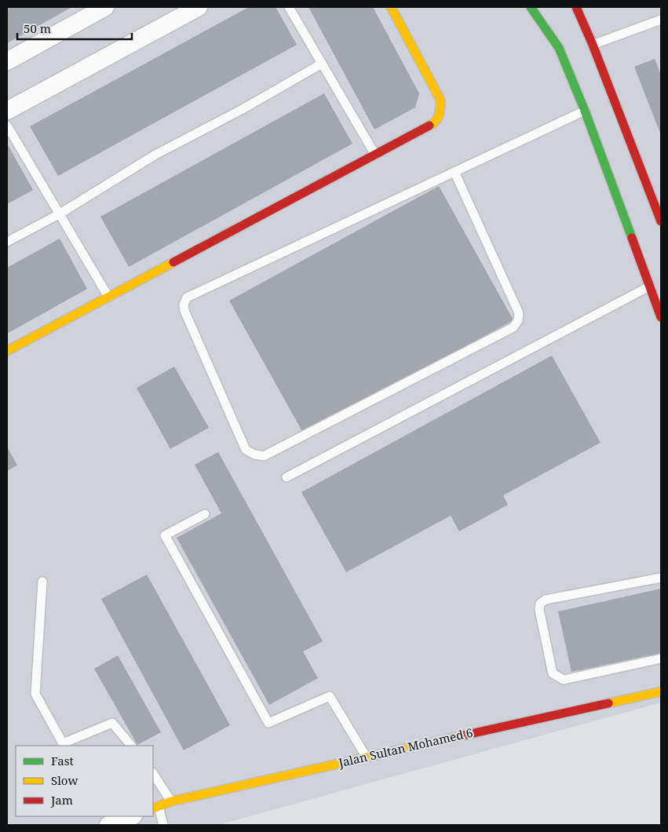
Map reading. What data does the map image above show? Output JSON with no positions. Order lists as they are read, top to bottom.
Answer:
{
  "streets": {
    "street": ["Jalan Sultan Mohamed 6"]
  },
  "legend": ["Fast", "Slow", "Jam"],
  "scale_bar": "50 m"
}
